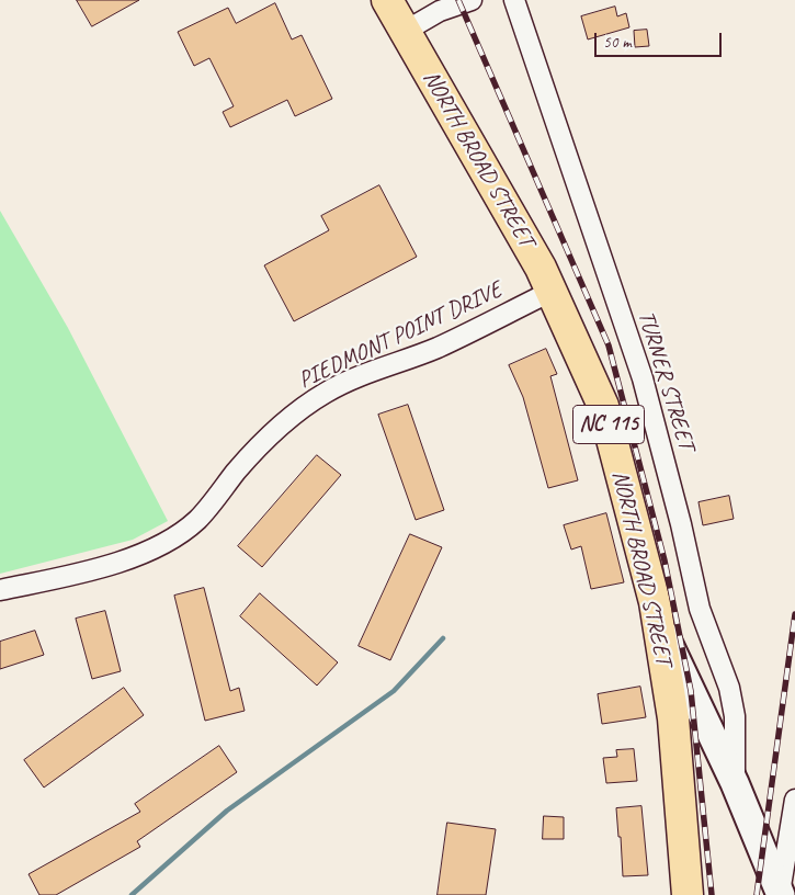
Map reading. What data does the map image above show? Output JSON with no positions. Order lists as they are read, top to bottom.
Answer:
{
  "streets": {
    "main road": ["NORTH BROAD STREET", "NC 115"],
    "street": ["PIEDMONT POINT DRIVE", "TURNER STREET"]
  },
  "crossings": [
    ["NORTH BROAD STREET", "PIEDMONT POINT DRIVE"]
  ],
  "scale_bar": "50 m"
}
